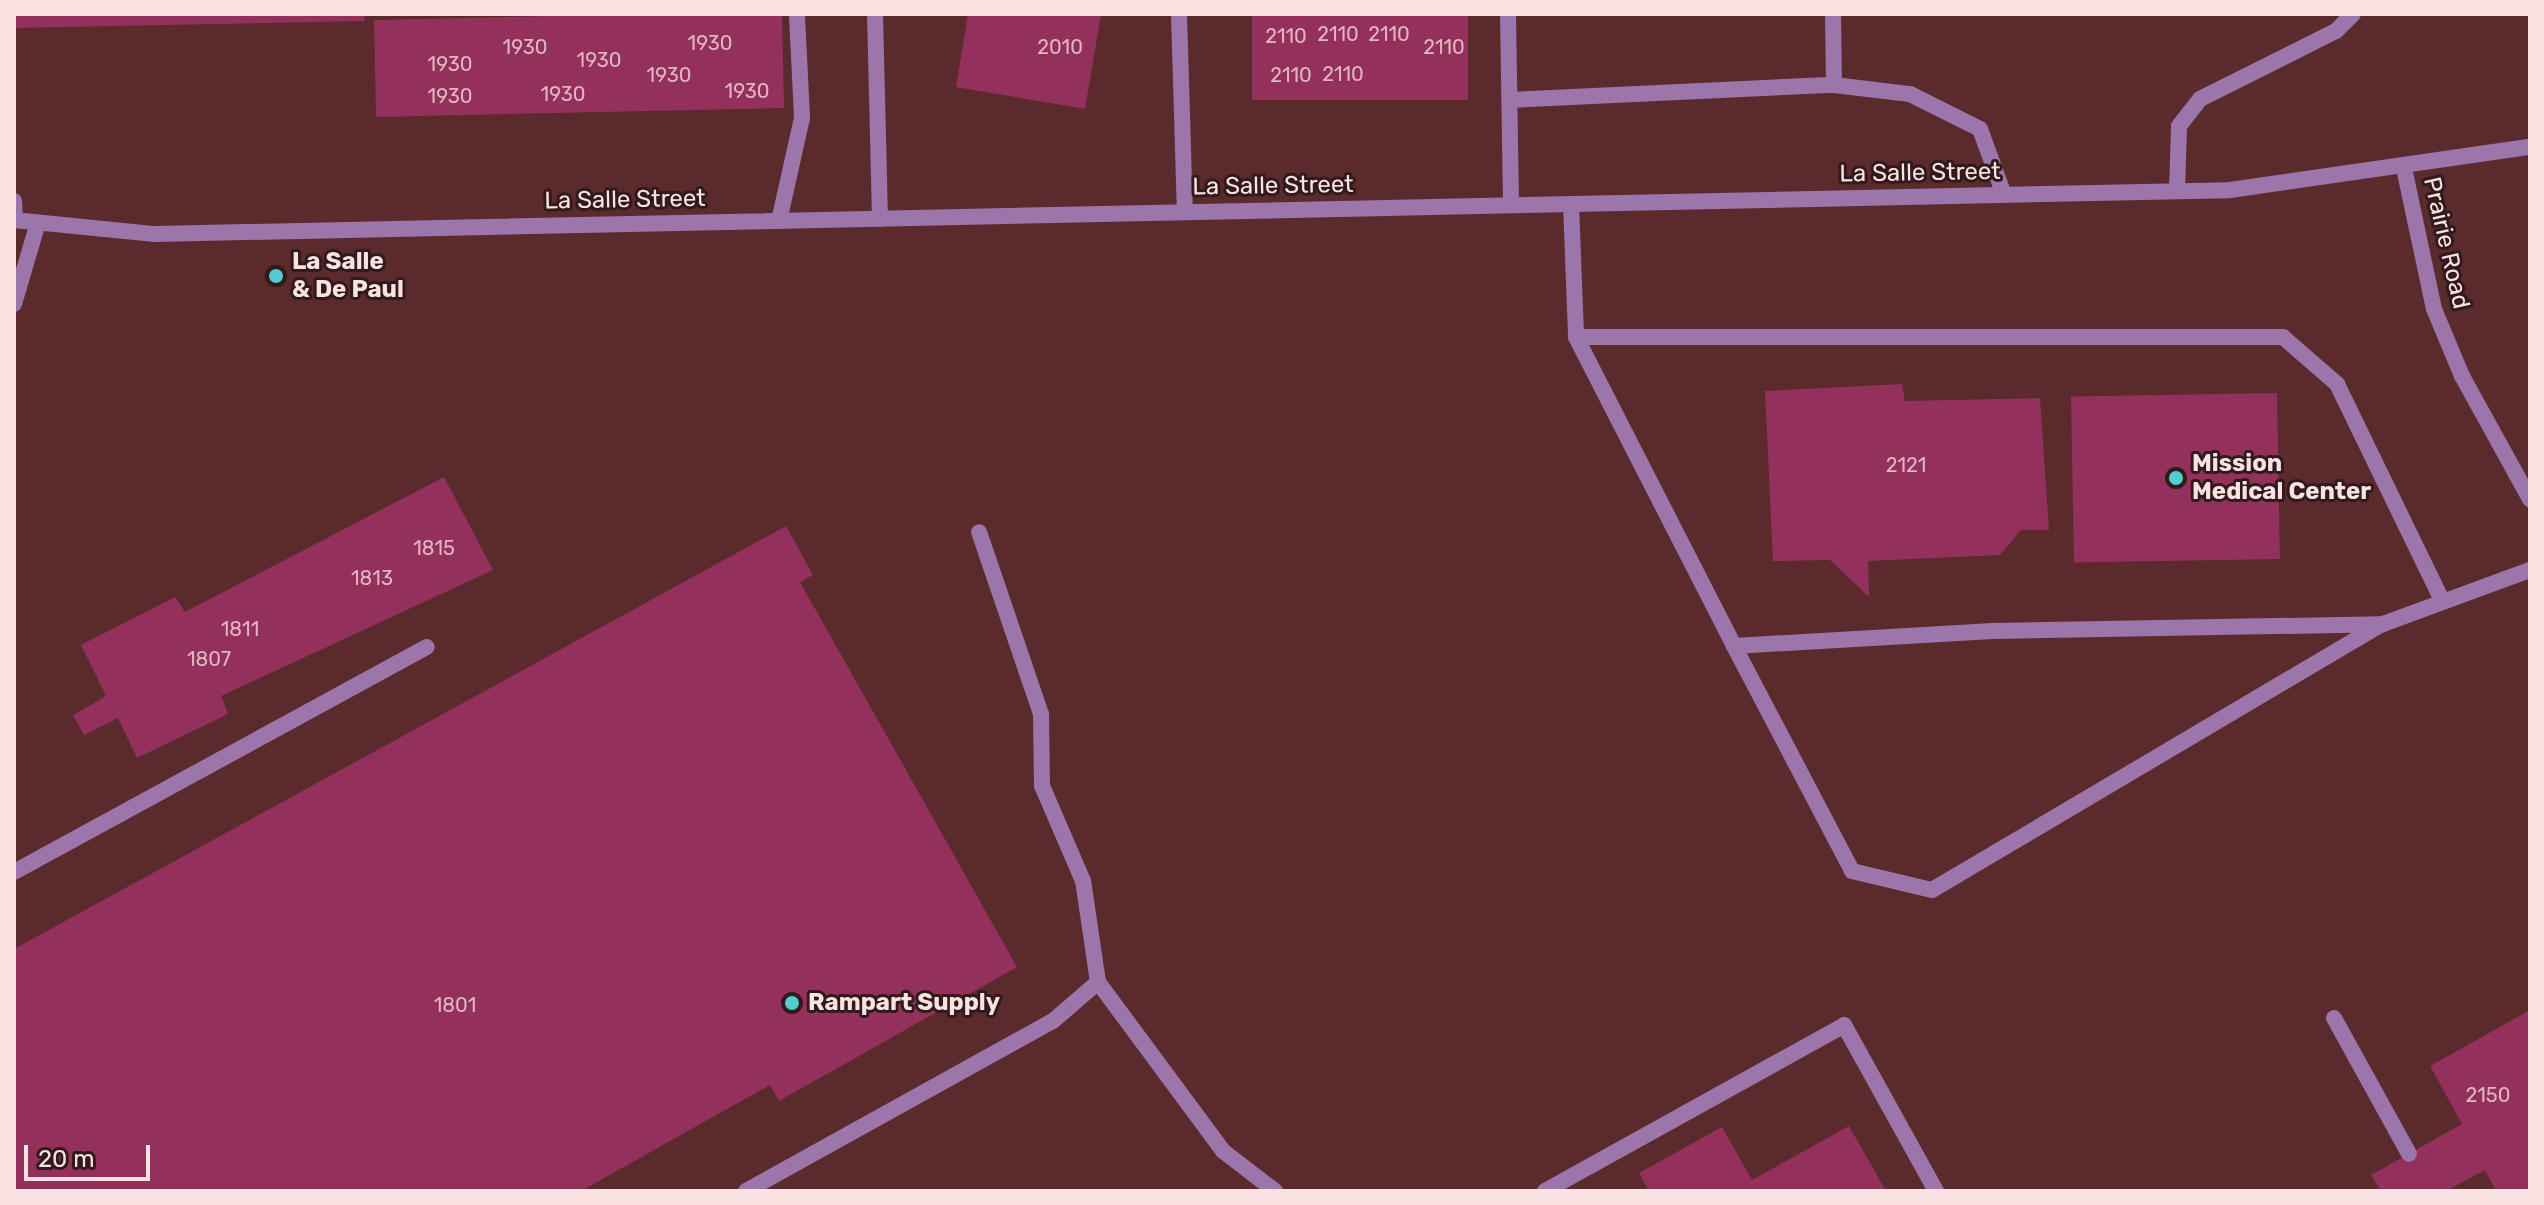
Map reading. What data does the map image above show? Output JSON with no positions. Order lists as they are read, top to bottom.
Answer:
{
  "streets": {
    "street": ["La Salle Street", "Prairie Road"]
  },
  "crossings": [
    ["La Salle Street", "Prairie Road"]
  ],
  "places": ["La Salle & De Paul", "Mission Medical Center", "Rampart Supply"],
  "house_numbers": [
    "2110",
    "2110",
    "2110",
    "1930",
    "1930",
    "2010",
    "2110",
    "1930",
    "1930",
    "2110",
    "1930",
    "2110",
    "1930",
    "1930",
    "1930",
    "2121",
    "1815",
    "1813",
    "1811",
    "1807",
    "1801",
    "2150"
  ],
  "scale_bar": "20 m"
}
